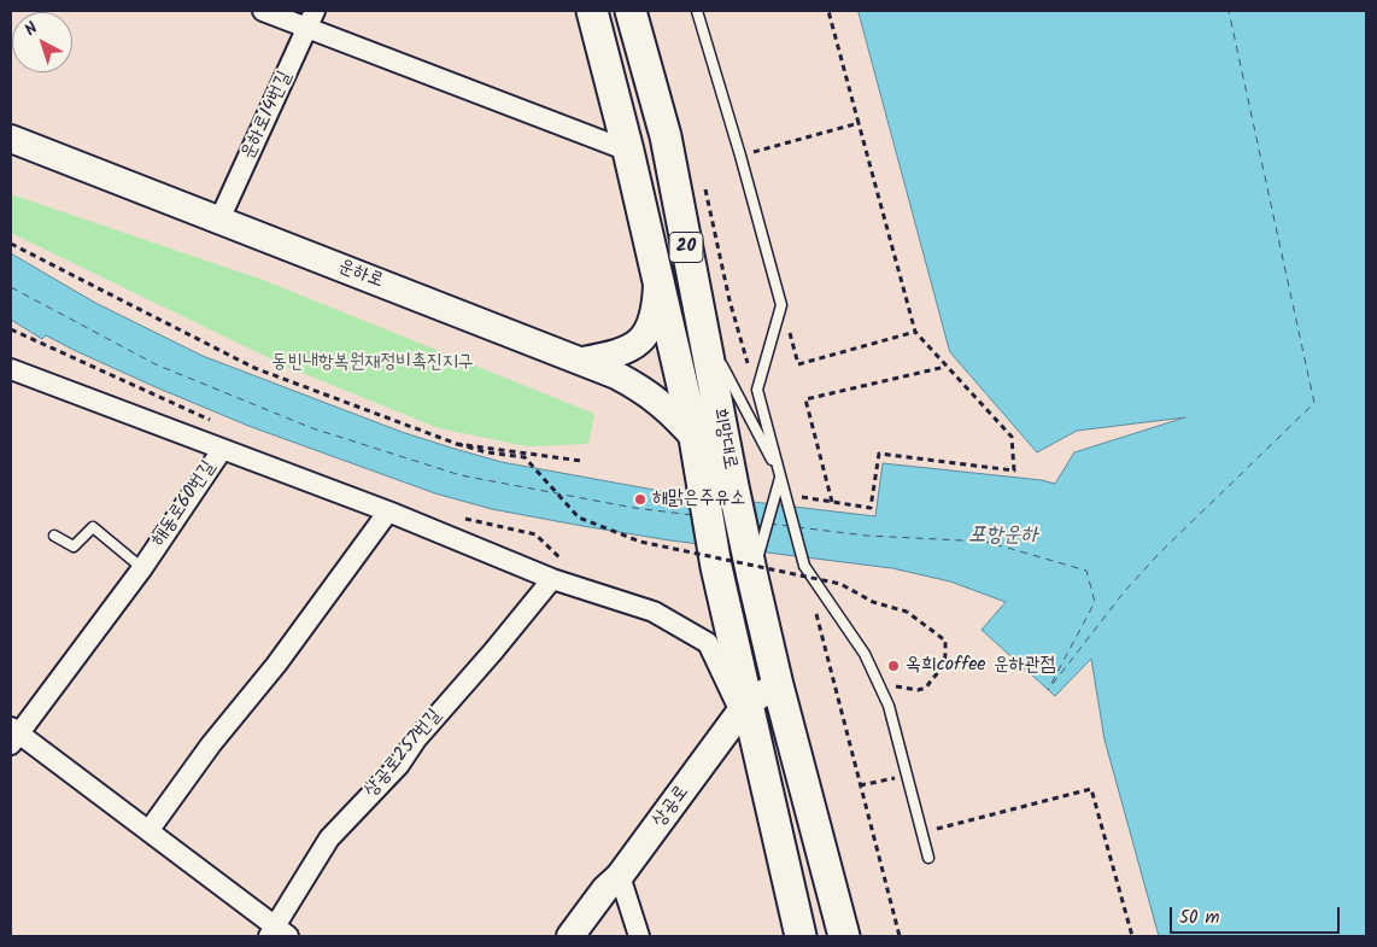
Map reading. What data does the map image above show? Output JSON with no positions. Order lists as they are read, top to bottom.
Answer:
{
  "streets": {
    "main road": ["20", "희망대로"],
    "street": [
      "운하로14번길",
      "운하로",
      "해동로60번길",
      "상공로257번길",
      "상공로"
    ]
  },
  "crossings": [
    ["운하로14번길", "운하로"],
    ["운하로", "희망대로"],
    ["희망대로", "상공로"]
  ],
  "water": ["포항운하"],
  "parks": ["동빈내항복원재정비촉진지구"],
  "places": ["해맑은주유소", "옥희coffee 운하관점"],
  "scale_bar": "50 m",
  "north": "top left"
}
